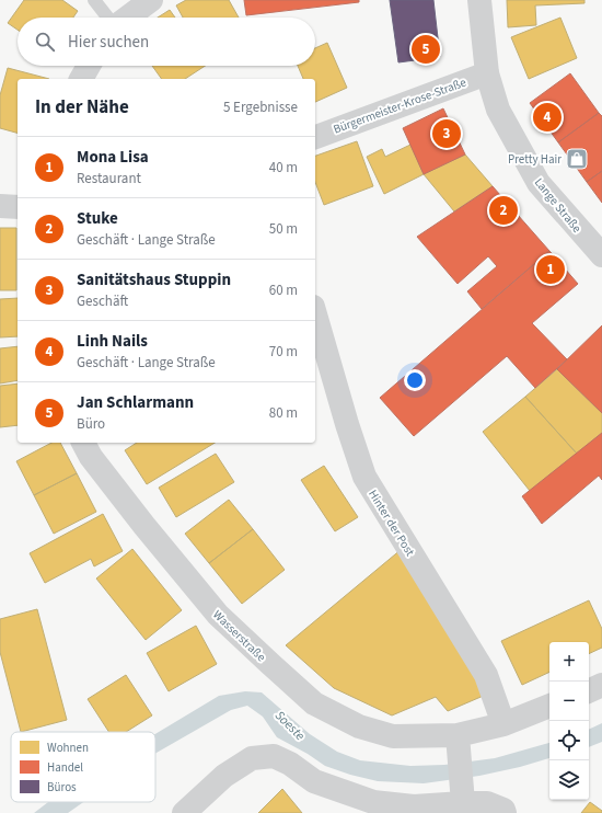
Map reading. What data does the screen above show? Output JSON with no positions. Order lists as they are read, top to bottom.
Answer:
{
  "streets": {
    "street": [
      "Bürgermeister-Krose-Straße",
      "Lange Straße",
      "Hinter der Post",
      "Wasserstraße"
    ]
  },
  "crossings": [
    ["Bürgermeister-Krose-Straße", "Lange Straße"],
    ["Hinter der Post", "Wasserstraße"]
  ],
  "water": ["Soeste"],
  "places": {
    "shop": ["Pretty Hair"]
  },
  "legend": ["Wohnen", "Handel", "Büros"],
  "page": {
    "search": "Hier suchen",
    "pins": [
      "5",
      "4",
      "3",
      "2",
      "1"
    ],
    "heading": ["In der Nähe", "5 Ergebnisse"],
    "list": [
      {
        "mark": "1",
        "name": "Mona Lisa",
        "note": "Restaurant",
        "value": "40 m"
      },
      {
        "mark": "2",
        "name": "Stuke",
        "note": "Geschäft · Lange Straße",
        "value": "50 m"
      },
      {
        "mark": "3",
        "name": "Sanitätshaus Stuppin",
        "note": "Geschäft",
        "value": "60 m"
      },
      {
        "mark": "4",
        "name": "Linh Nails",
        "note": "Geschäft · Lange Straße",
        "value": "70 m"
      },
      {
        "mark": "5",
        "name": "Jan Schlarmann",
        "note": "Büro",
        "value": "80 m"
      }
    ],
    "map_buttons": ["+", "−"]
  }
}
